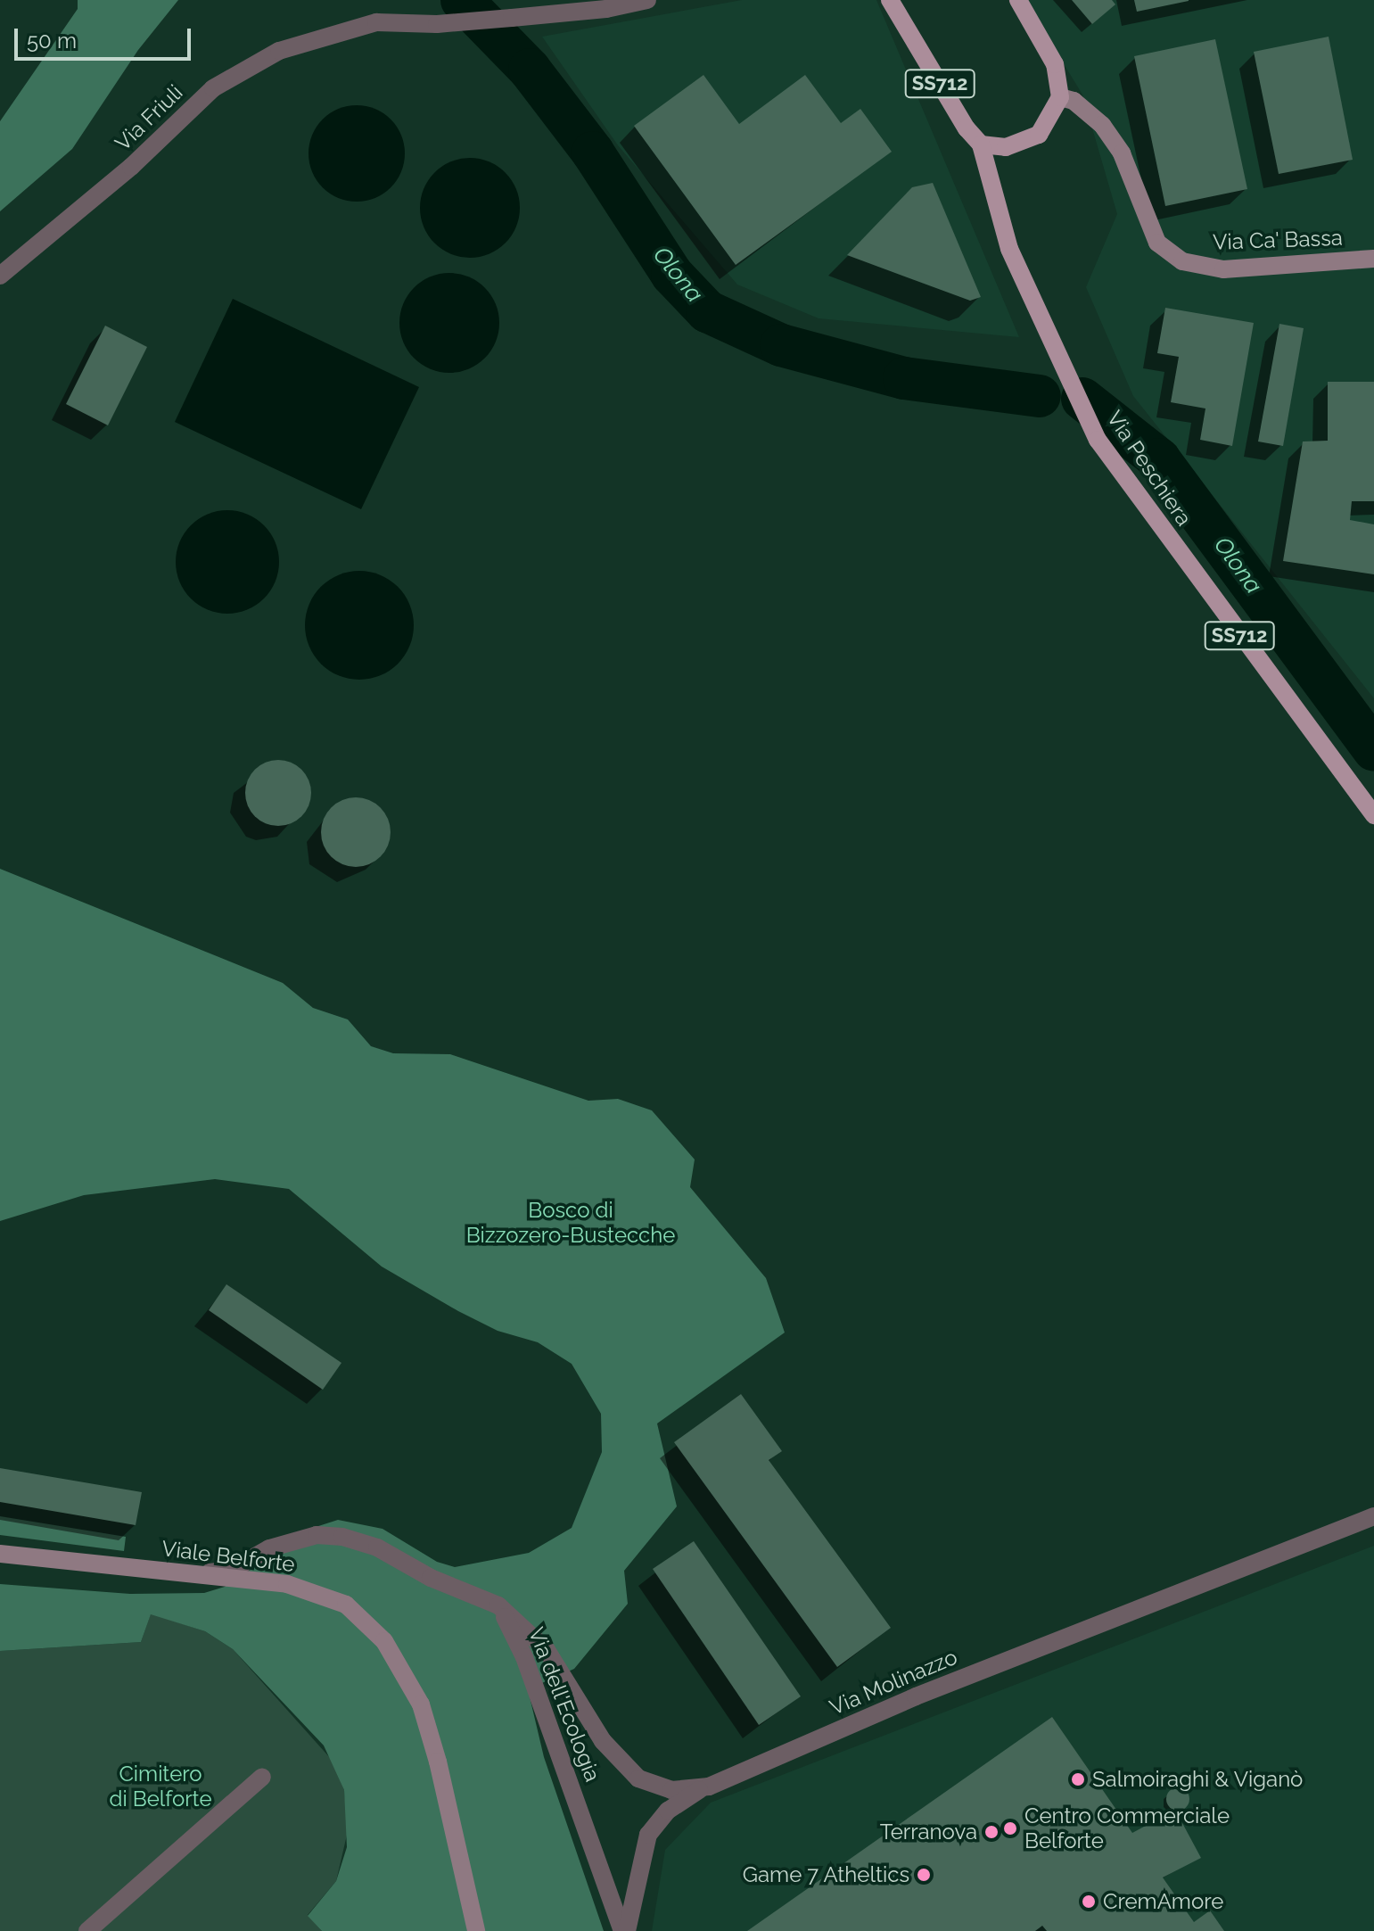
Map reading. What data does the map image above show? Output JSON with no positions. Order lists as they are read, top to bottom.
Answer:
{
  "streets": {
    "main road": [
      "SS712",
      "Via Ca' Bassa",
      "Via Peschiera",
      "Viale Belforte"
    ],
    "street": ["Via Friuli", "Via Molinazzo", "Via dell'Ecologia"]
  },
  "crossings": [
    ["Via Molinazzo", "Via dell'Ecologia"]
  ],
  "water": ["Olona"],
  "parks": ["Bosco di Bizzozero-Bustecche", "Cimitero di Belforte"],
  "places": [
    "Salmoiraghi & Viganò",
    "Centro Commerciale Belforte",
    "Terranova",
    "Game 7 Atheltics",
    "CremAmore"
  ],
  "scale_bar": "50 m"
}
